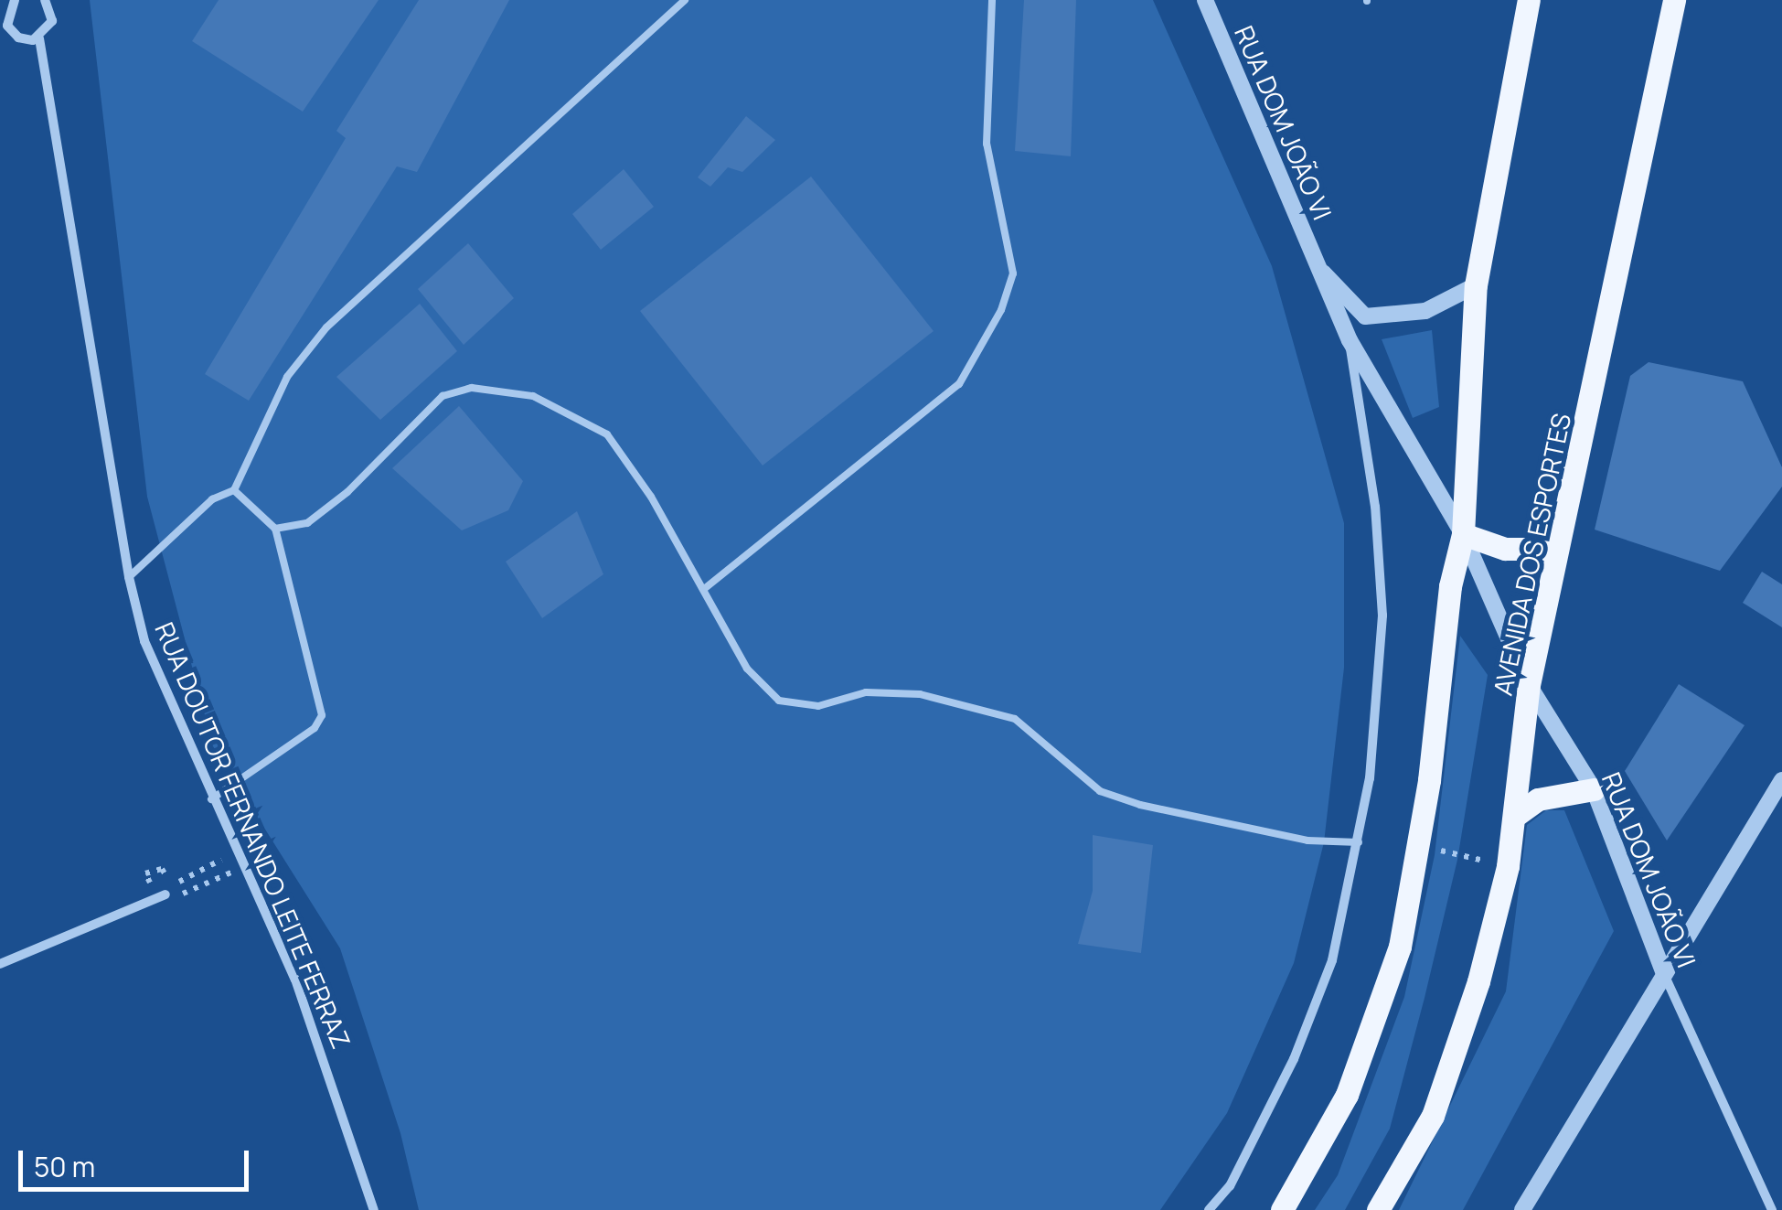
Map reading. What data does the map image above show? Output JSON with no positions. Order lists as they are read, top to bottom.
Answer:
{
  "streets": {
    "main road": ["AVENIDA DOS ESPORTES"],
    "street": ["RUA DOM JOÃO VI", "RUA DOUTOR FERNANDO LEITE FERRAZ"]
  },
  "crossings": [
    ["RUA DOM JOÃO VI", "AVENIDA DOS ESPORTES"]
  ],
  "scale_bar": "50 m"
}
